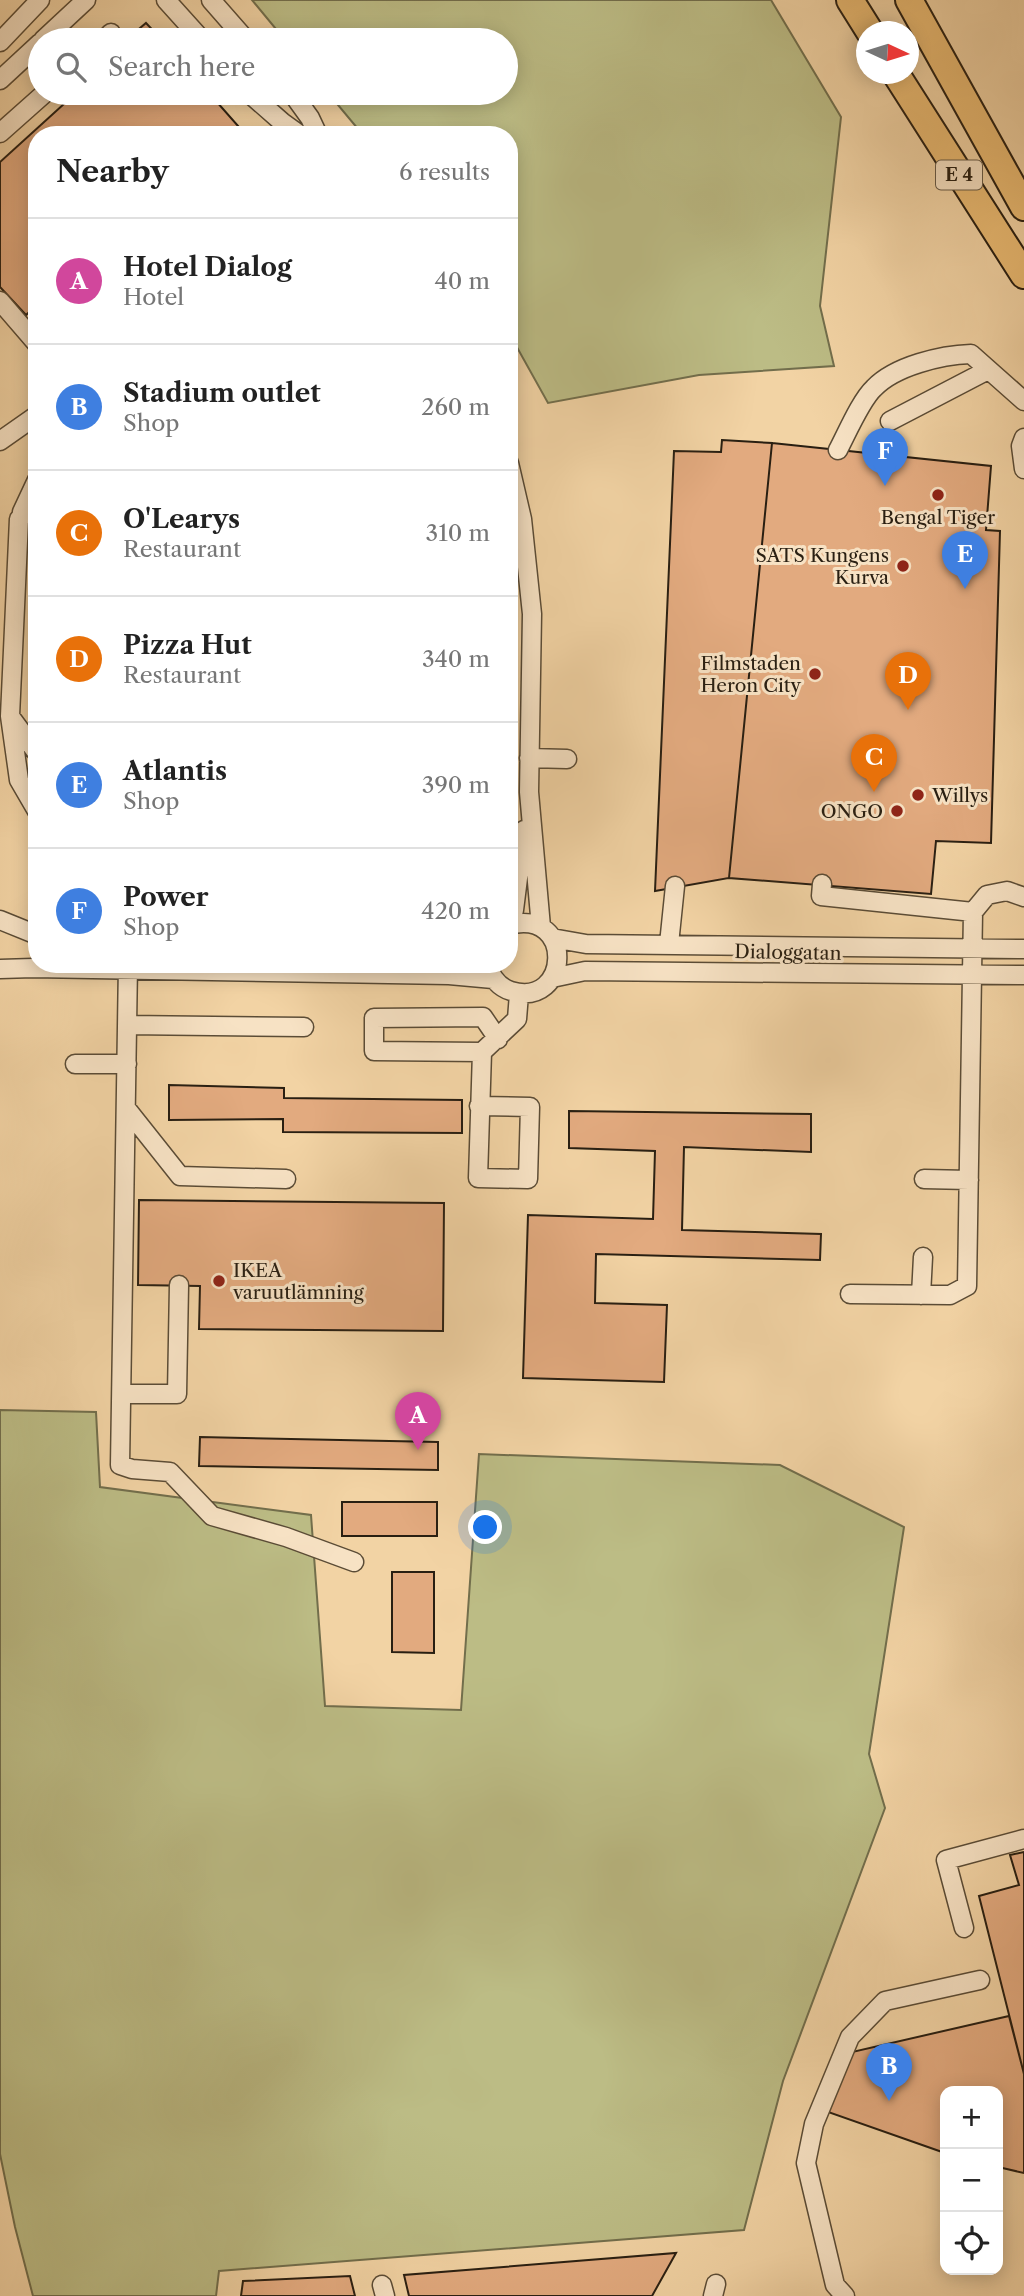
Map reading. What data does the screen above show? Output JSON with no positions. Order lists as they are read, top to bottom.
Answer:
{
  "streets": {
    "highway": ["E 4"],
    "street": ["Dialoggatan"]
  },
  "places": [
    "Bengal Tiger",
    "SATS Kungens Kurva",
    "Filmstaden Heron City",
    "Willys",
    "ONGO",
    "IKEA varuutlämning"
  ],
  "north": "right",
  "page": {
    "search": "Search here",
    "heading": ["Nearby", "6 results"],
    "list": [
      {
        "mark": "A",
        "name": "Hotel Dialog",
        "note": "Hotel",
        "value": "40 m"
      },
      {
        "mark": "B",
        "name": "Stadium outlet",
        "note": "Shop",
        "value": "260 m"
      },
      {
        "mark": "C",
        "name": "O'Learys",
        "note": "Restaurant",
        "value": "310 m"
      },
      {
        "mark": "D",
        "name": "Pizza Hut",
        "note": "Restaurant",
        "value": "340 m"
      },
      {
        "mark": "E",
        "name": "Atlantis",
        "note": "Shop",
        "value": "390 m"
      },
      {
        "mark": "F",
        "name": "Power",
        "note": "Shop",
        "value": "420 m"
      }
    ],
    "pins": [
      "F",
      "E",
      "D",
      "C",
      "A",
      "B"
    ],
    "map_buttons": ["+", "−"]
  }
}
